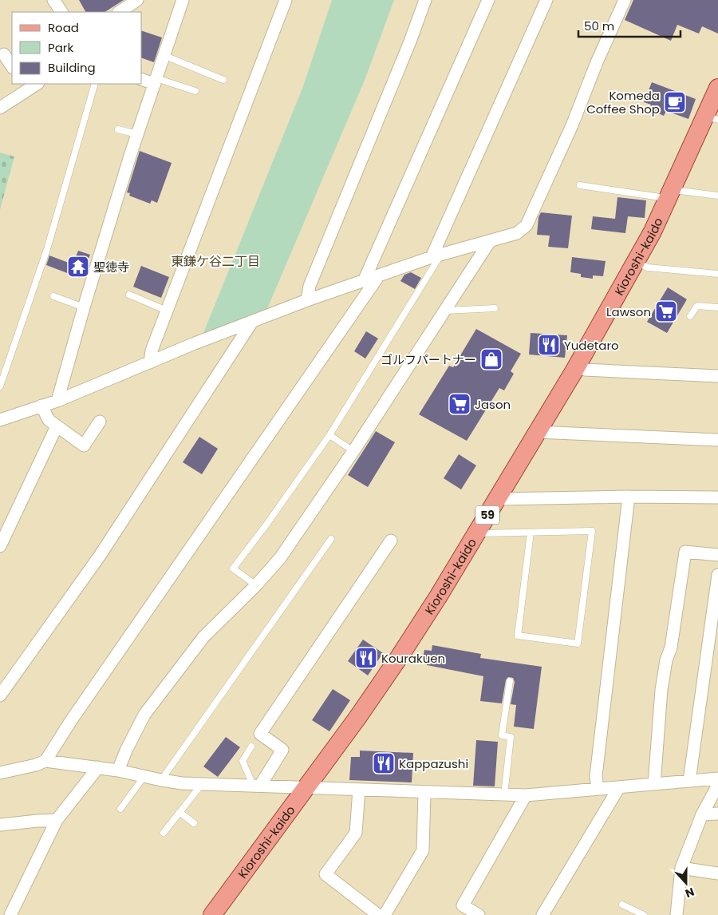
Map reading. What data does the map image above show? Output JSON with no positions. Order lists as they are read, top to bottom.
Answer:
{
  "streets": {
    "main road": ["Kioroshi-kaido", "59"]
  },
  "districts": ["東鎌ケ谷二丁目"],
  "places": {
    "cafe": ["Komeda Coffee Shop"],
    "temple": ["聖徳寺"],
    "supermarket": ["Lawson", "Jason"],
    "restaurant": ["Yudetaro", "Kourakuen", "Kappazushi"],
    "shop": ["ゴルフパートナー"]
  },
  "legend": ["Road", "Park", "Building"],
  "scale_bar": "50 m",
  "north": "bottom"
}
